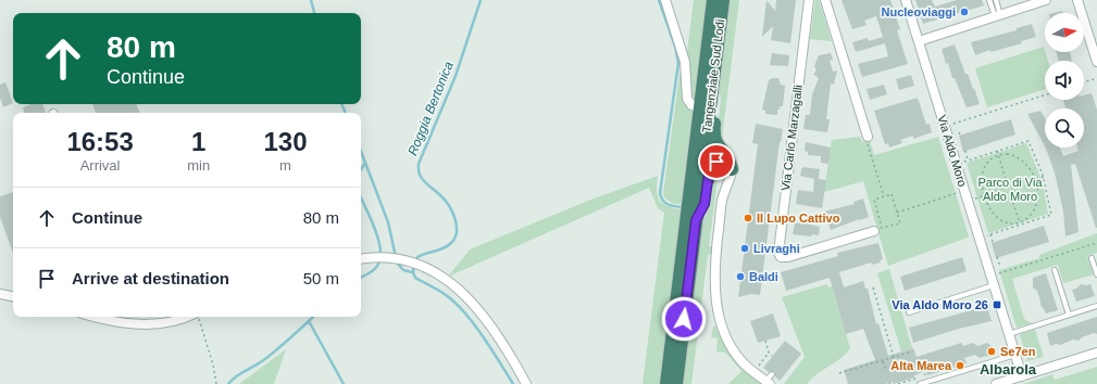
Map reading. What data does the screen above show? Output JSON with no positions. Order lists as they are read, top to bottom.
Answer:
{
  "streets": {
    "highway": ["Tangenziale Sud Lodi"],
    "street": ["Via Carlo Marzagalli", "Via Aldo Moro"]
  },
  "districts": ["Albarola"],
  "water": ["Roggia Bertonica"],
  "parks": ["Parco di Via Aldo Moro"],
  "places": {
    "other": [
      "Nucleoviaggi",
      "Il Lupo Cattivo",
      "Livraghi",
      "Baldi",
      "Se7en",
      "Alta Marea"
    ],
    "transit": ["Via Aldo Moro 26"]
  },
  "north": "right",
  "page": {
    "turn": ["80 m", "Continue"],
    "eta": [
      "16:53",
      "Arrival",
      "1",
      "min",
      "130",
      "m"
    ],
    "list": [
      {
        "name": "Continue",
        "value": "80 m"
      },
      {
        "name": "Arrive at destination",
        "value": "50 m"
      }
    ]
  }
}
